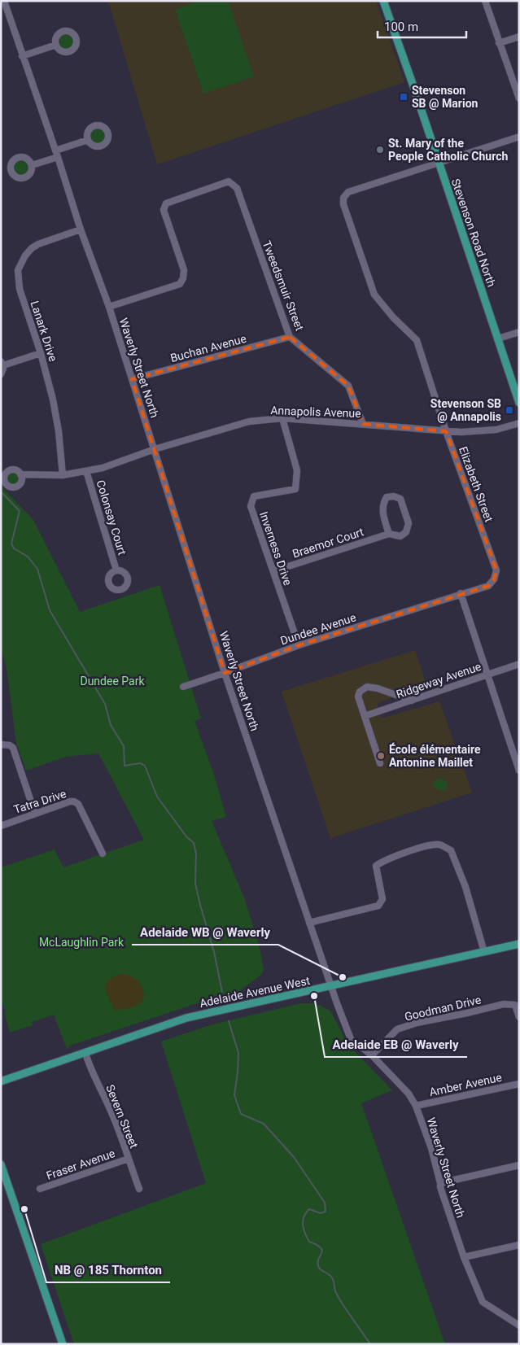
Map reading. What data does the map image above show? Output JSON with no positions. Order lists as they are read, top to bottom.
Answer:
{
  "streets": {
    "main road": ["Stevenson Road North", "Adelaide Avenue West"],
    "street": [
      "Tweedsmuir Street",
      "Lanark Drive",
      "Buchan Avenue",
      "Waverly Street North",
      "Annapolis Avenue",
      "Elizabeth Street",
      "Colonsay Court",
      "Braemor Court",
      "Inverness Drive",
      "Dundee Avenue",
      "Ridgeway Avenue",
      "Tatra Drive",
      "Goodman Drive",
      "Amber Avenue",
      "Severn Street",
      "Fraser Avenue"
    ]
  },
  "crossings": [
    ["Stevenson Road North", "Elizabeth Street"],
    ["Tweedsmuir Street", "Buchan Avenue"],
    ["Tweedsmuir Street", "Waverly Street North"],
    ["Tweedsmuir Street", "Annapolis Avenue"],
    ["Lanark Drive", "Waverly Street North"],
    ["Lanark Drive", "Annapolis Avenue"],
    ["Buchan Avenue", "Waverly Street North"],
    ["Waverly Street North", "Annapolis Avenue"],
    ["Waverly Street North", "Dundee Avenue"],
    ["Waverly Street North", "Adelaide Avenue West"],
    ["Waverly Street North", "Goodman Drive"],
    ["Waverly Street North", "Amber Avenue"],
    ["Annapolis Avenue", "Elizabeth Street"],
    ["Annapolis Avenue", "Colonsay Court"],
    ["Annapolis Avenue", "Inverness Drive"],
    ["Elizabeth Street", "Dundee Avenue"],
    ["Braemor Court", "Inverness Drive"],
    ["Inverness Drive", "Dundee Avenue"],
    ["Adelaide Avenue West", "Severn Street"],
    ["Severn Street", "Fraser Avenue"]
  ],
  "parks": ["Dundee Park", "McLaughlin Park"],
  "places": {
    "transit": ["Stevenson SB @ Marion", "Stevenson SB @ Annapolis"],
    "other": [
      "St. Mary of the People Catholic Church",
      "École élémentaire Antonine Maillet",
      "Adelaide WB @ Waverly",
      "Adelaide EB @ Waverly",
      "NB @ 185 Thornton"
    ]
  },
  "scale_bar": "100 m"
}
